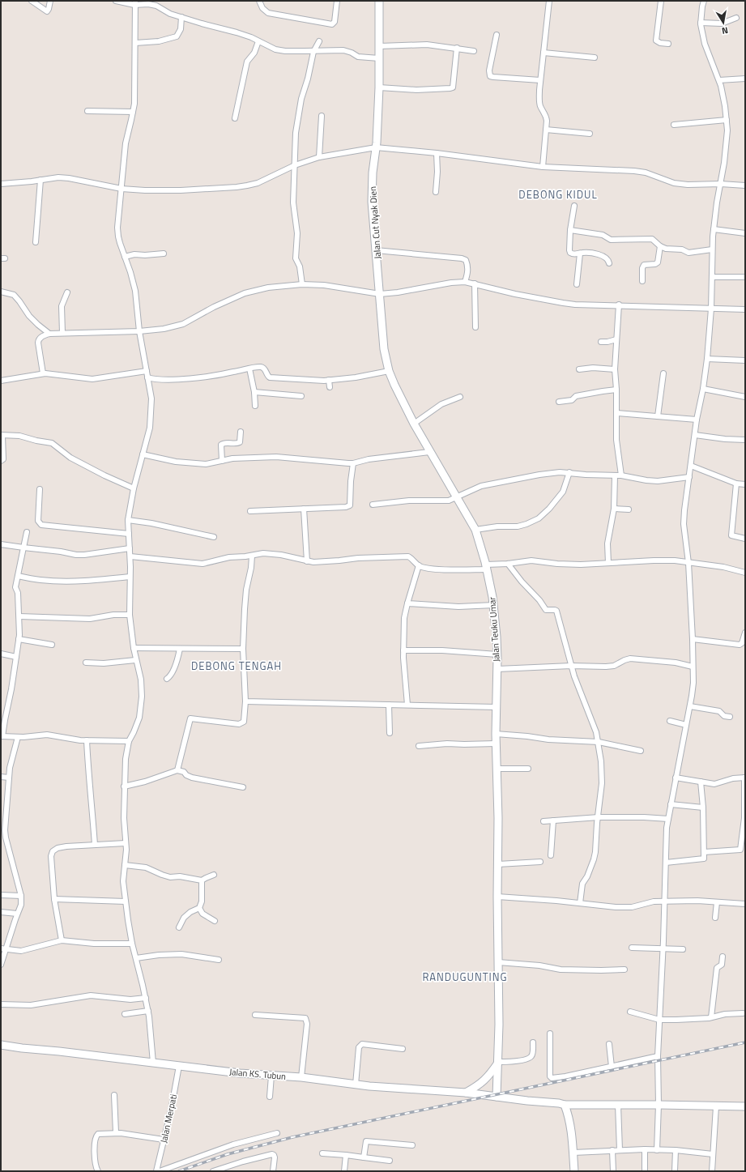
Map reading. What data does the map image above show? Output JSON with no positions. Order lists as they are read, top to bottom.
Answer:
{
  "streets": {
    "main road": ["Jalan Cut Nyak Dien", "Jalan Teuku Umar", "Jalan KS. Tubun"],
    "street": ["Jalan Merpati"]
  },
  "crossings": [
    ["Jalan Cut Nyak Dien", "Jalan Teuku Umar"],
    ["Jalan Teuku Umar", "Jalan KS. Tubun"],
    ["Jalan KS. Tubun", "Jalan Merpati"]
  ],
  "districts": ["DEBONG KIDUL", "DEBONG TENGAH", "RANDUGUNTING"],
  "north": "bottom"
}
